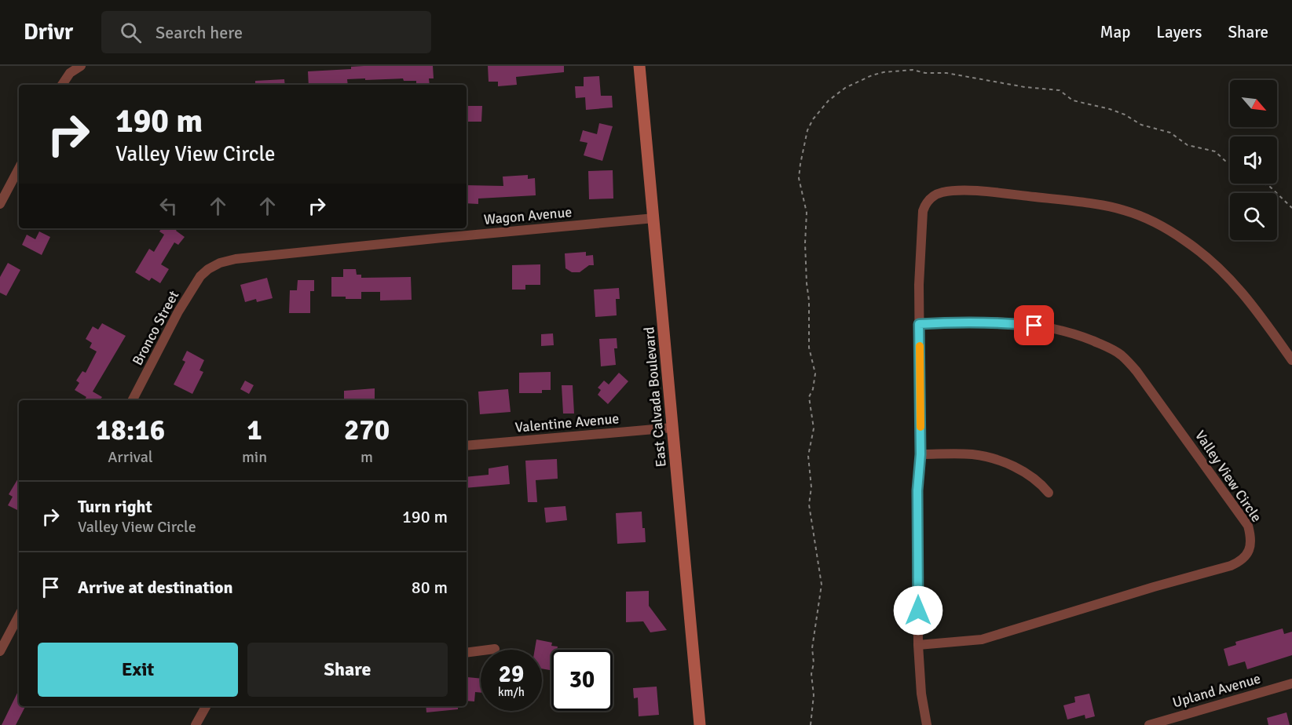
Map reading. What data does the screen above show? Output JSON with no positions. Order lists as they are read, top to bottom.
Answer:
{
  "streets": {
    "main road": ["East Calvada Boulevard"],
    "street": [
      "Wagon Avenue",
      "Bronco Street",
      "Valentine Avenue",
      "Valley View Circle",
      "Upland Avenue"
    ]
  },
  "crossings": [
    ["Wagon Avenue", "Bronco Street"],
    ["Wagon Avenue", "East Calvada Boulevard"],
    ["East Calvada Boulevard", "Valentine Avenue"]
  ],
  "north": "bottom right",
  "page": {
    "header": "Drivr",
    "search": "Search here",
    "nav": ["Map", "Layers", "Share"],
    "turn": ["190 m", "Valley View Circle"],
    "eta": [
      "18:16",
      "Arrival",
      "1",
      "min",
      "270",
      "m"
    ],
    "list": [
      {
        "name": "Turn right",
        "note": "Valley View Circle",
        "value": "190 m"
      },
      {
        "name": "Arrive at destination",
        "value": "80 m"
      }
    ],
    "buttons": ["Exit", "Share"],
    "speed": "29 km/h",
    "limit": "30"
  }
}
